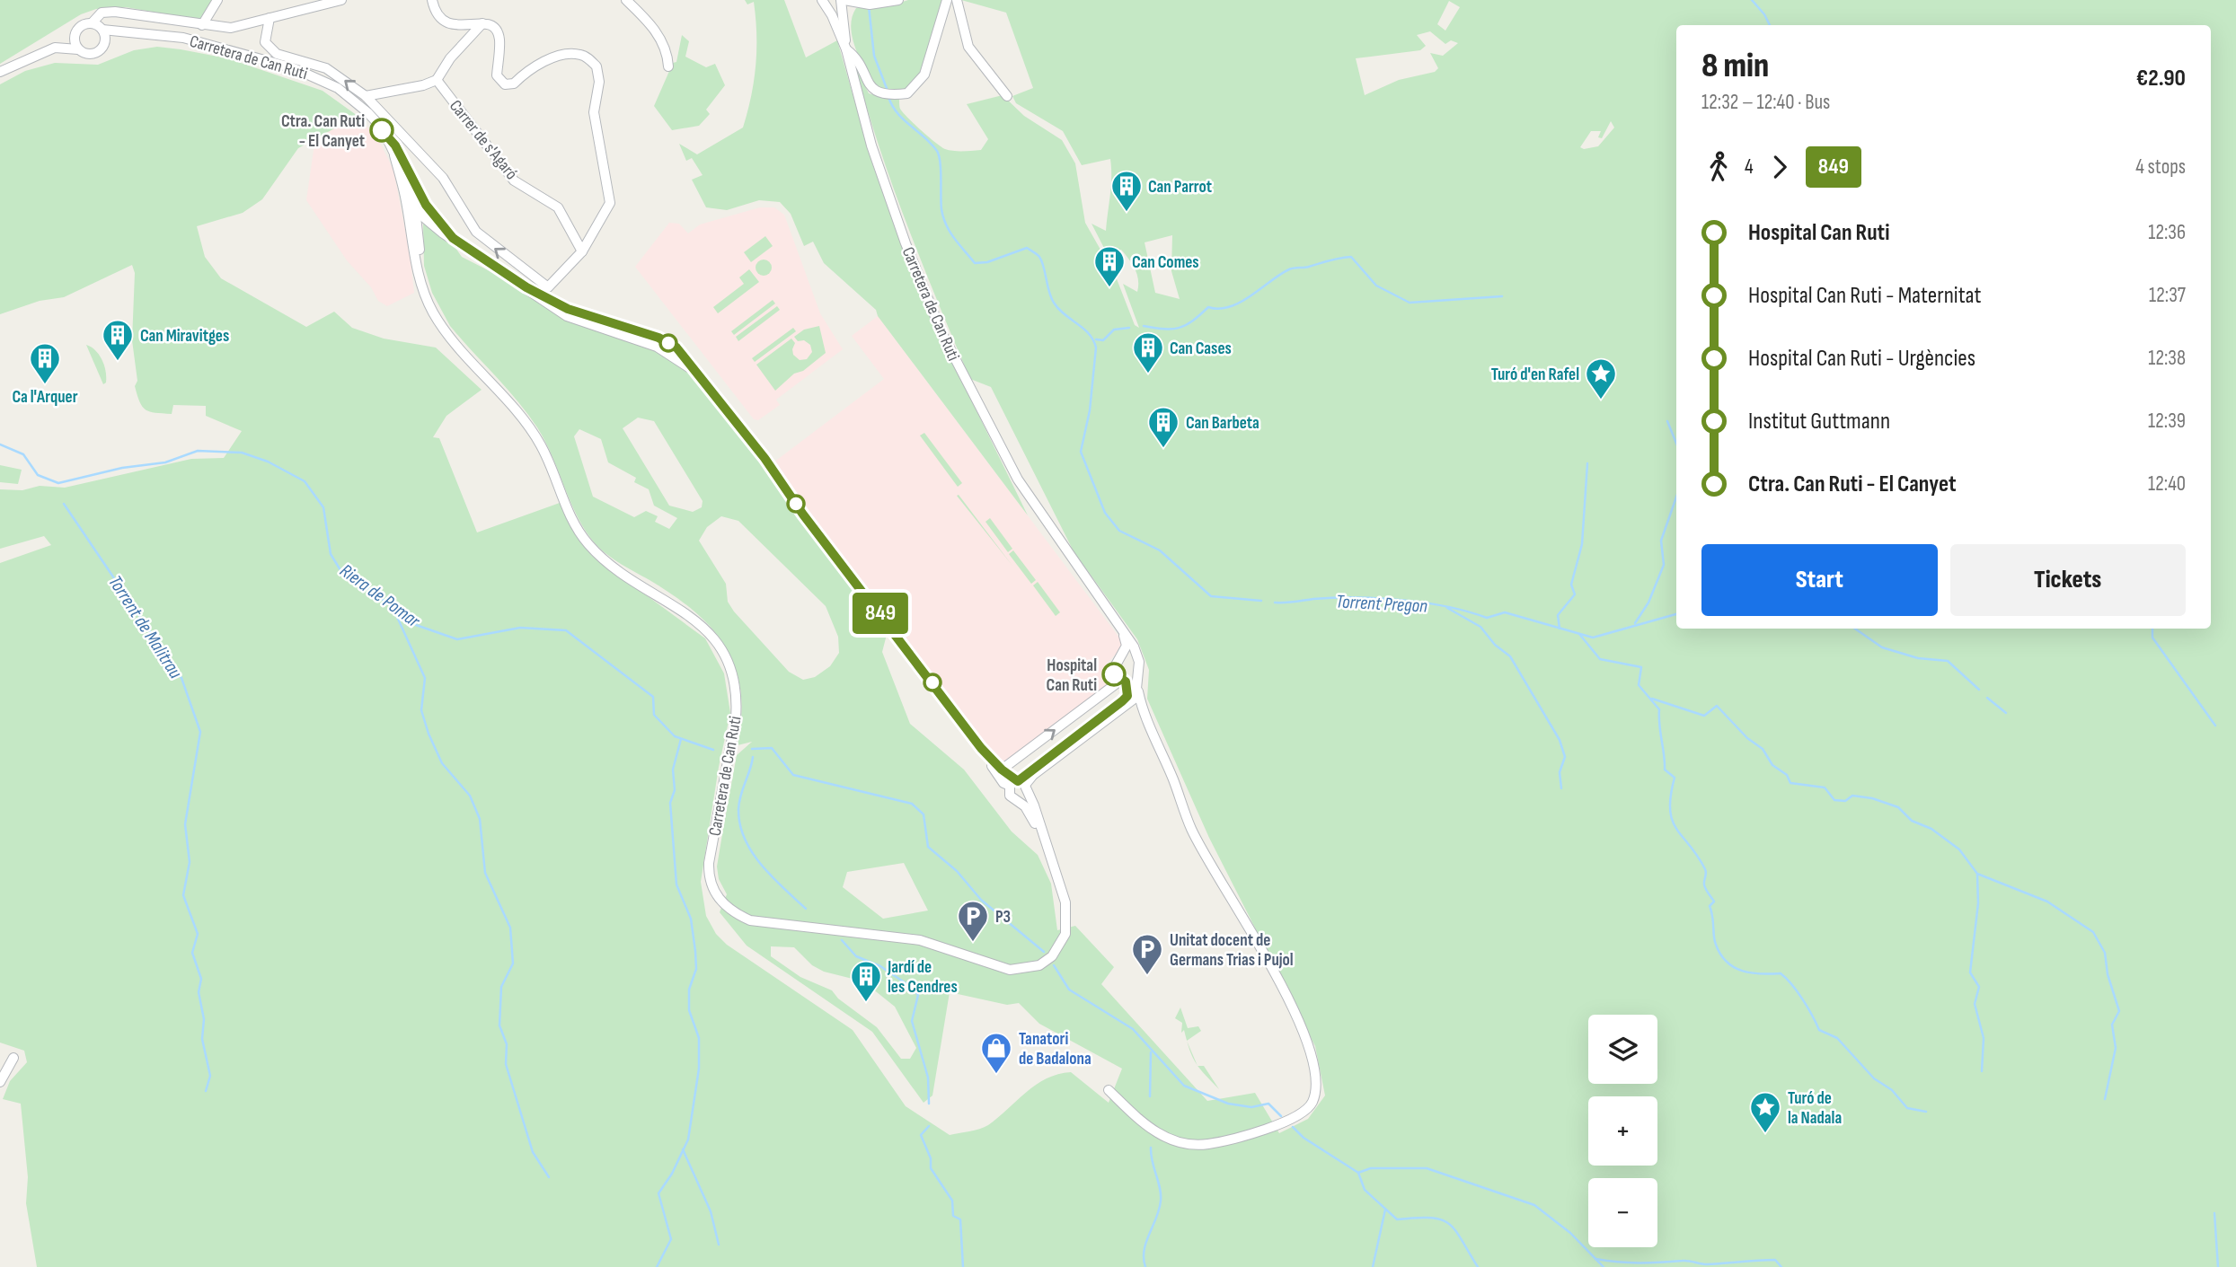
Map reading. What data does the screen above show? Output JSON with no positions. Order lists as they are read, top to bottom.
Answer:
{
  "streets": {
    "street": ["Carretera de Can Ruti", "Carrer de s'Agaró"]
  },
  "water": ["Riera de Pomar", "Torrent Pregon", "Torrent de Malitrau"],
  "places": {
    "other": ["Ctra. Can Ruti - El Canyet", "Hospital Can Ruti"],
    "building": [
      "Can Parrot",
      "Can Comes",
      "Can Miravitges",
      "Can Cases",
      "Ca l'Arquer",
      "Can Barbeta",
      "Jardí de les Cendres"
    ],
    "place": ["Turó d'en Rafel", "Turó de la Nadala"],
    "parking": ["P3", "Unitat docent de Germans Trias i Pujol"],
    "shop": ["Tanatori de Badalona"]
  },
  "lines": ["bus line 849"],
  "page": {
    "on_map": "849",
    "heading": ["8 min", "12:32 – 12:40 · Bus", "€2.90"],
    "legs": ["4", "849", "4 stops"],
    "list": [
      {
        "name": "Hospital Can Ruti",
        "value": "12:36"
      },
      {
        "name": "Hospital Can Ruti - Maternitat",
        "value": "12:37"
      },
      {
        "name": "Hospital Can Ruti - Urgències",
        "value": "12:38"
      },
      {
        "name": "Institut Guttmann",
        "value": "12:39"
      },
      {
        "name": "Ctra. Can Ruti - El Canyet",
        "value": "12:40"
      }
    ],
    "buttons": ["Start", "Tickets"],
    "map_buttons": ["+", "−"]
  }
}
